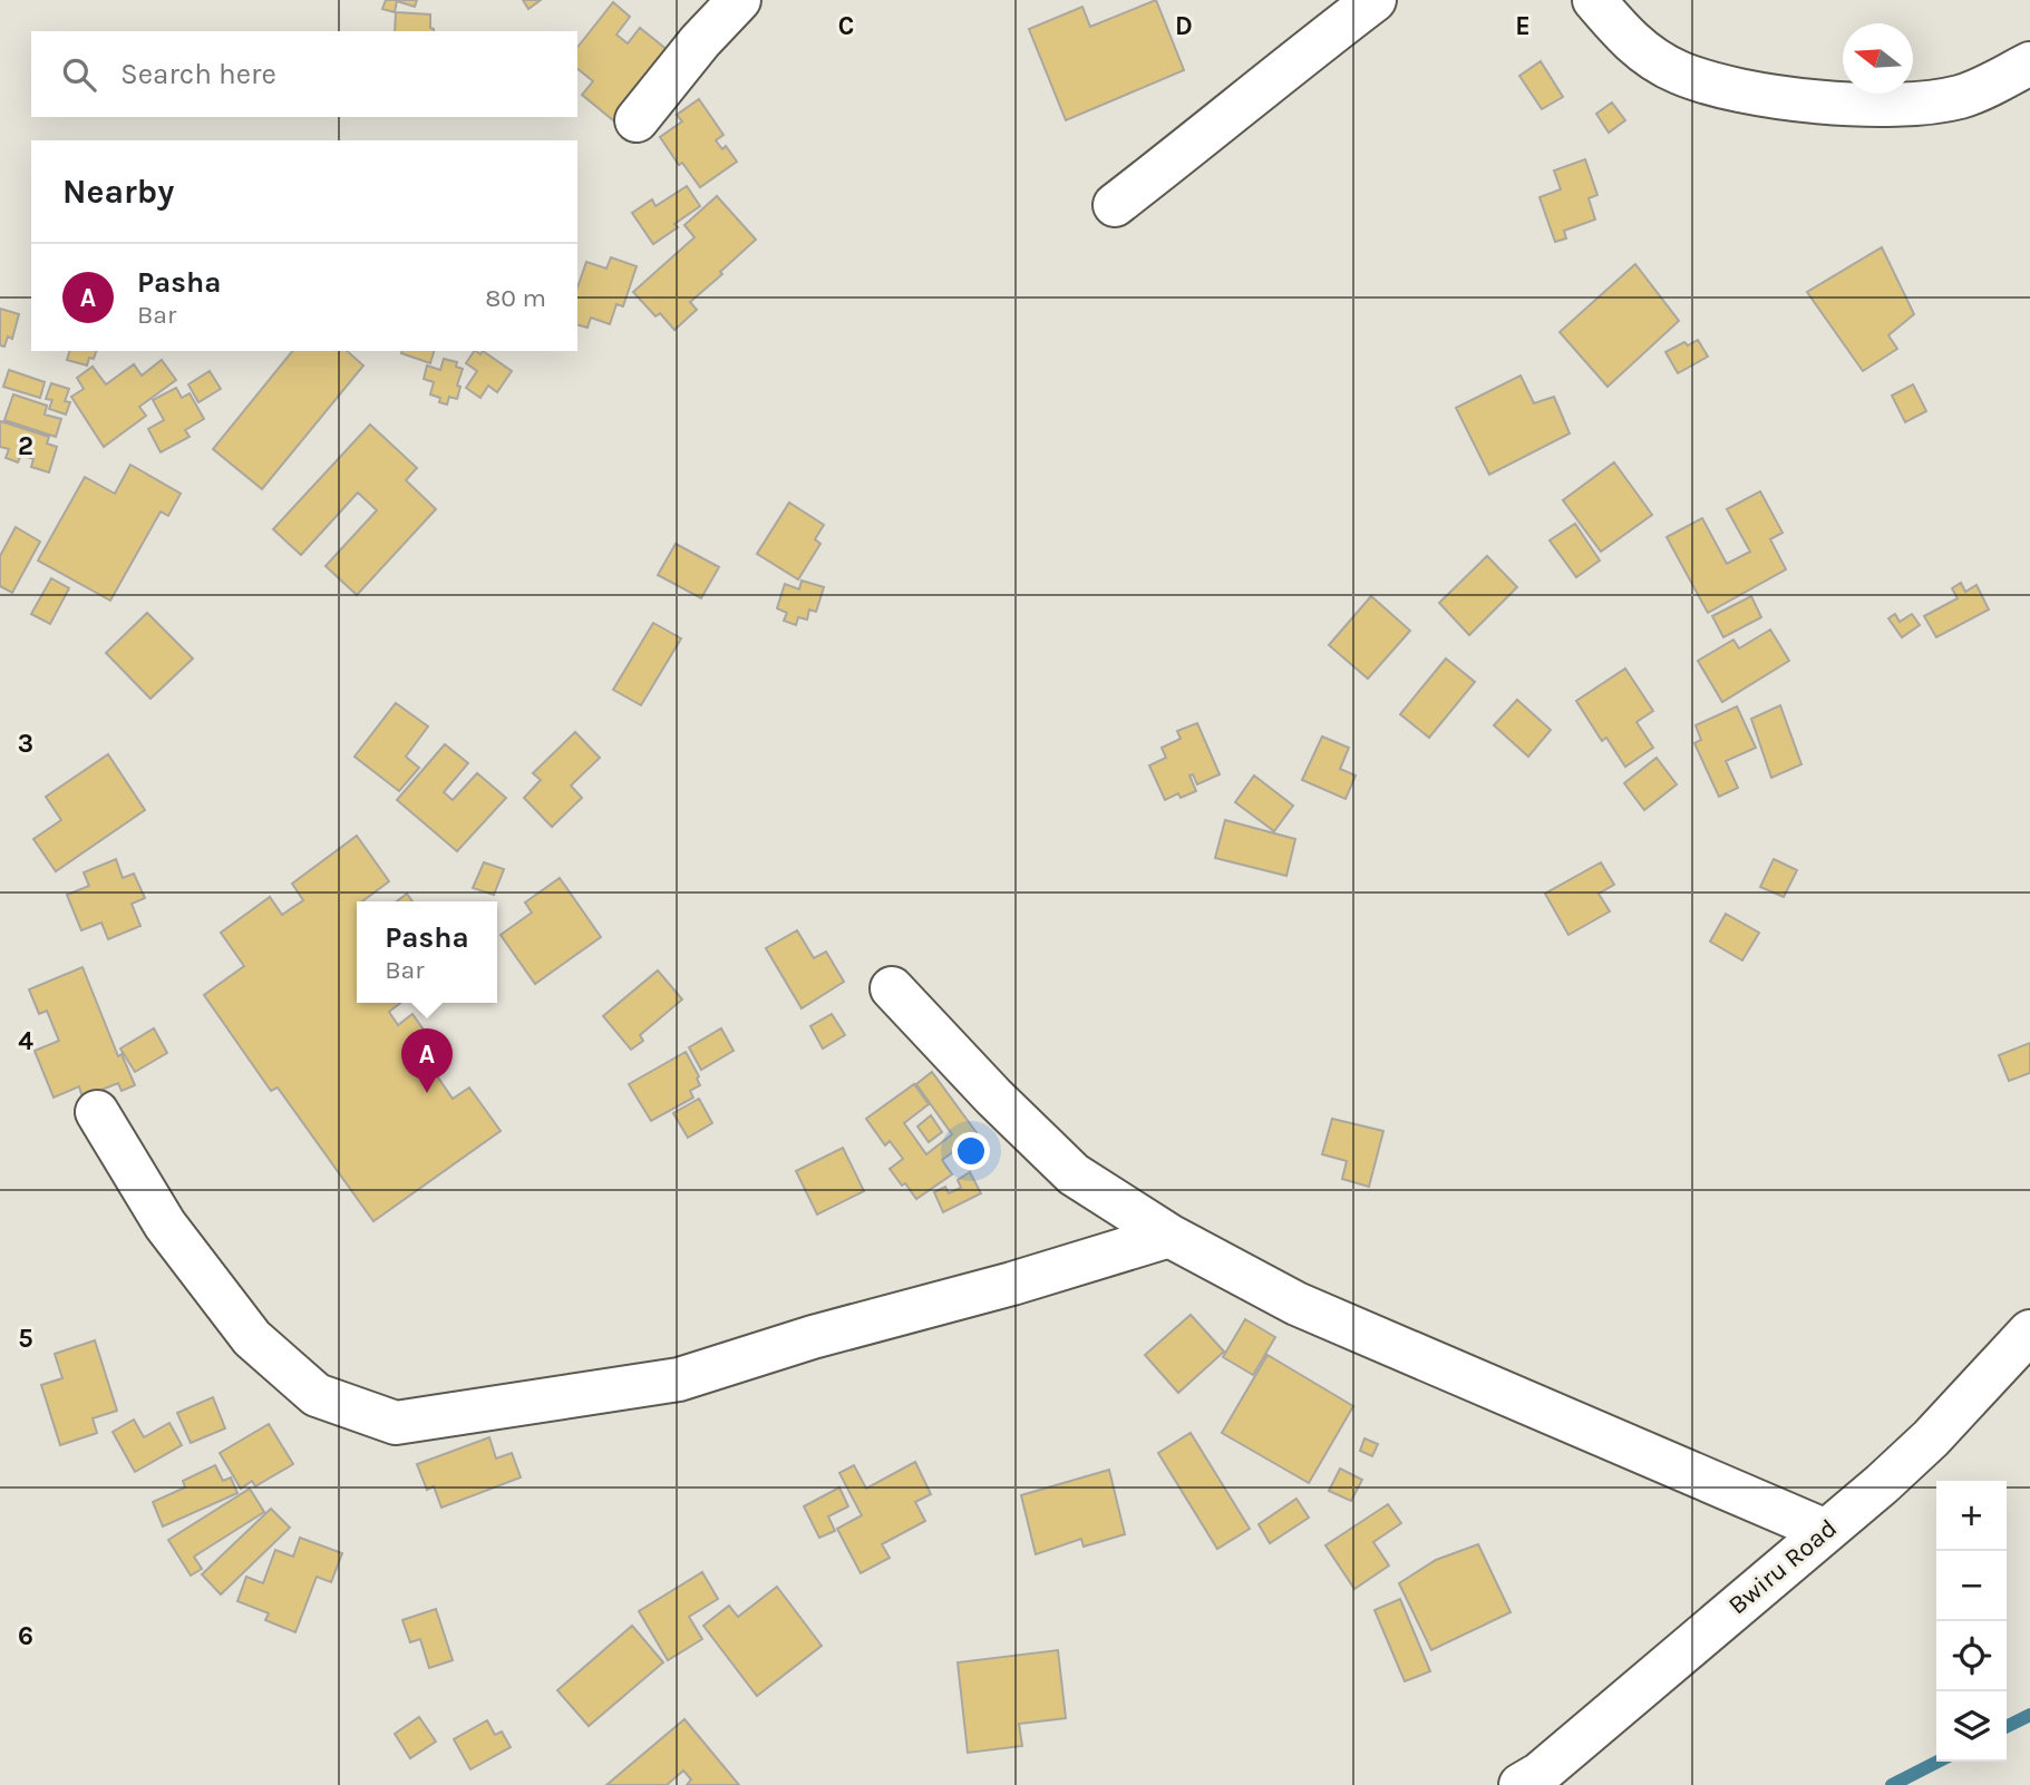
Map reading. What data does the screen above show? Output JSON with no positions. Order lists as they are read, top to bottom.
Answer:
{
  "streets": {
    "street": ["Bwiru Road"]
  },
  "north": "left",
  "page": {
    "search": "Search here",
    "heading": "Nearby",
    "list": [
      {
        "mark": "A",
        "name": "Pasha",
        "note": "Bar",
        "value": "80 m"
      }
    ],
    "popup": ["Pasha", "Bar"],
    "pins": "A",
    "map_buttons": ["+", "−"]
  },
  "grid": {
    "columns": ["C", "D", "E"],
    "rows": [
      "2",
      "3",
      "4",
      "5",
      "6"
    ]
  }
}
